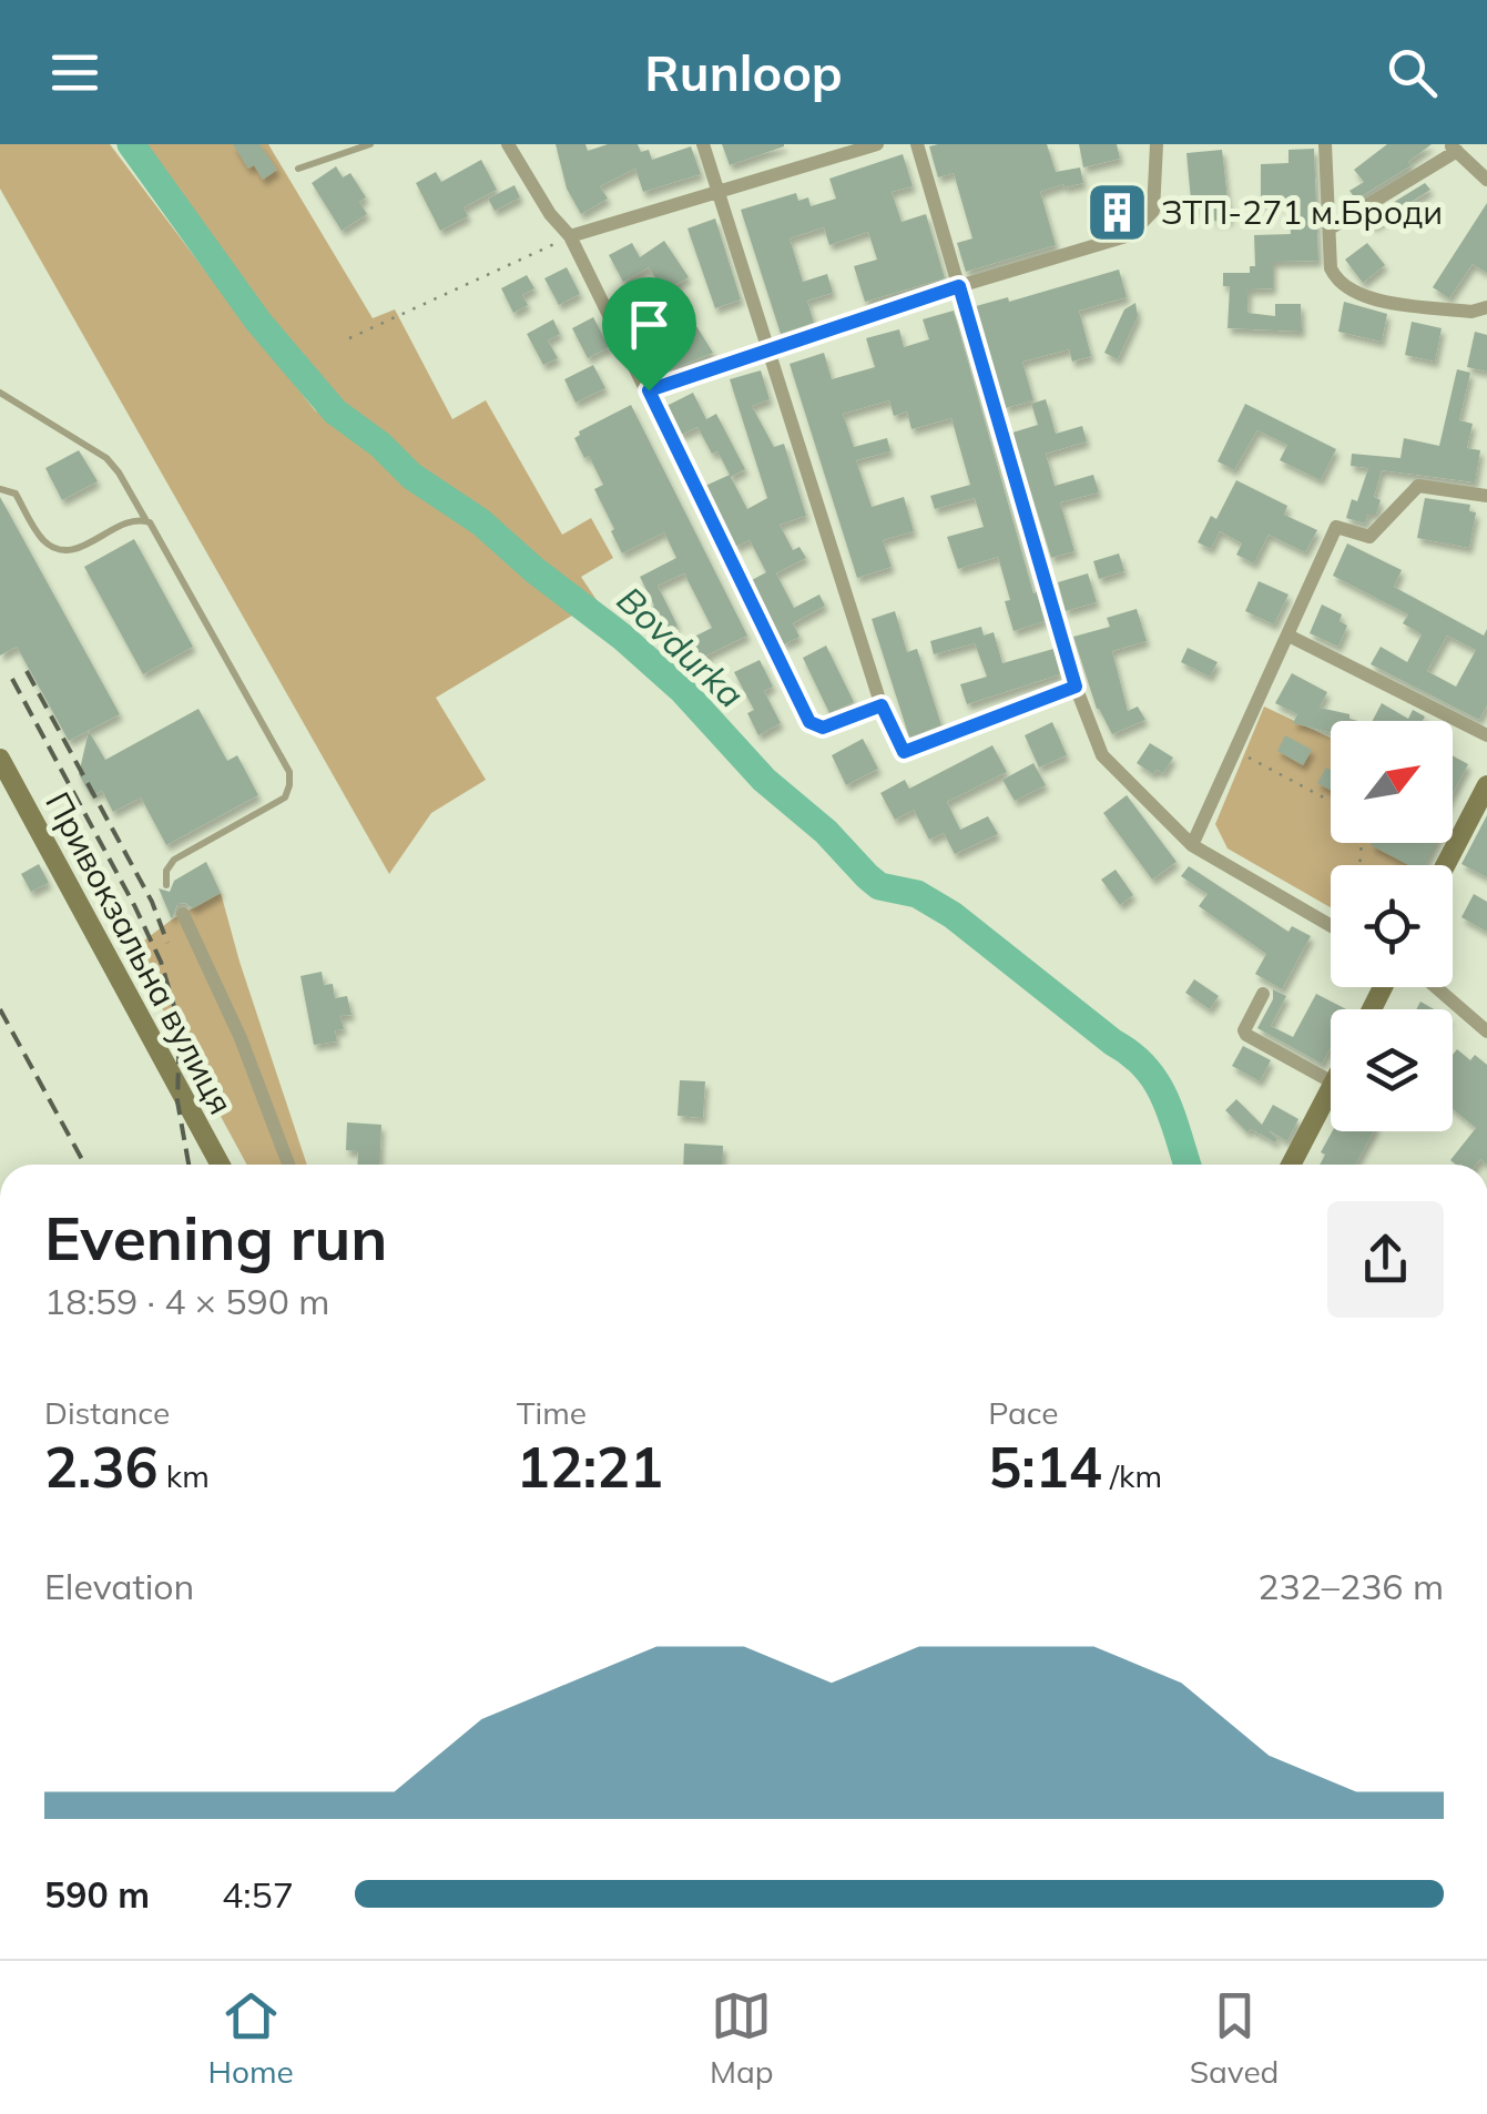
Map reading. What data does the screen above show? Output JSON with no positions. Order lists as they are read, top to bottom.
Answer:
{
  "streets": {
    "main road": ["Привокзальна вулиця"]
  },
  "water": ["Bovdurka"],
  "places": {
    "building": ["ЗТП-271 м.Броди"]
  },
  "north": "top right",
  "page": {
    "header": "Runloop",
    "heading": ["Evening run", "18:59 · 4 × 590 m"],
    "stats": [
      ["Distance", "2.36 km"],
      ["Time", "12:21"],
      ["Pace", "5:14 /km"]
    ],
    "chart": ["Elevation", "232–236 m"],
    "list": [
      {
        "name": "590 m",
        "note": "4:57"
      }
    ],
    "tabs": ["Home", "Map", "Saved"]
  }
}
